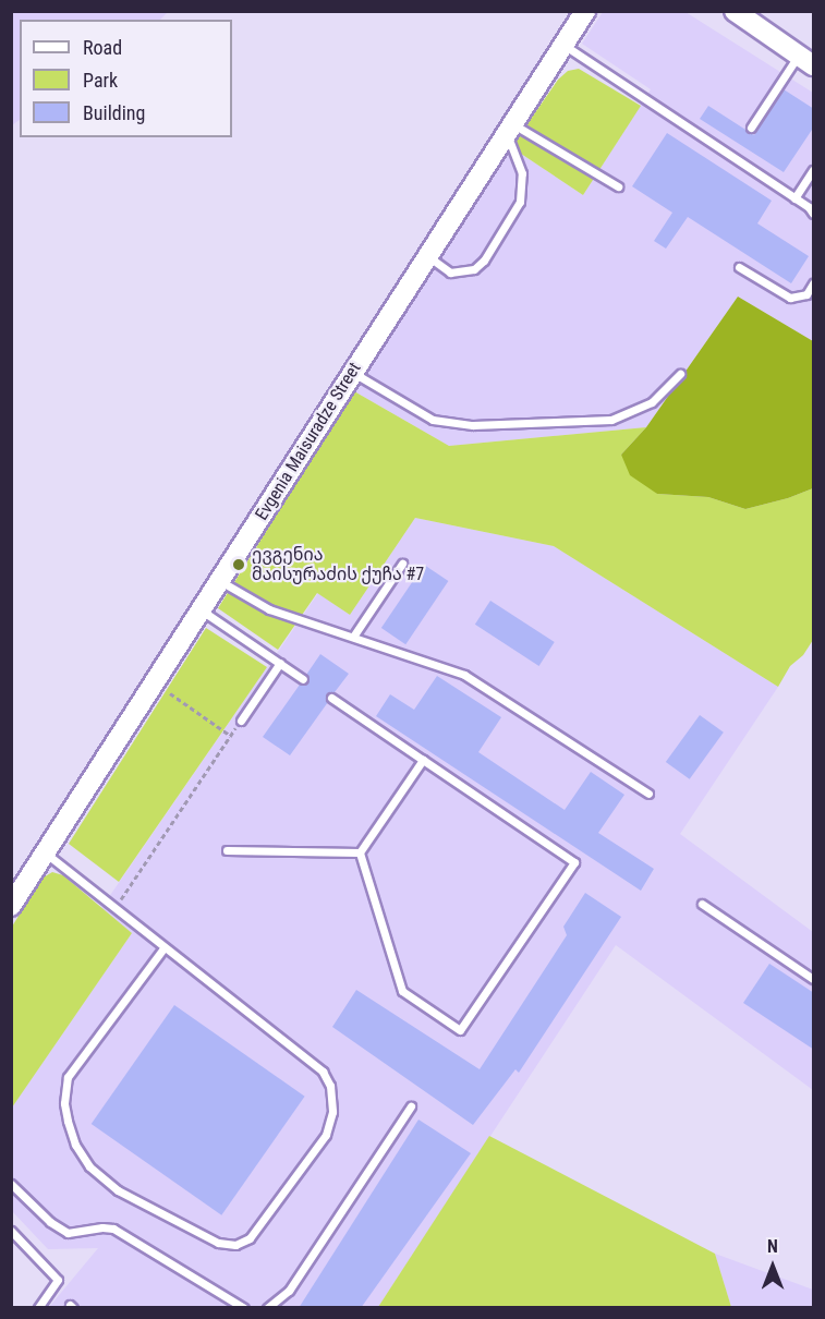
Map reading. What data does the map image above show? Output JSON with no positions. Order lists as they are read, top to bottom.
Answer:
{
  "streets": {
    "street": ["Evgenia Maisuradze Street"]
  },
  "places": ["ევგენია მაისურაძის ქუჩა #7"],
  "legend": ["Road", "Park", "Building"],
  "north": "top"
}
